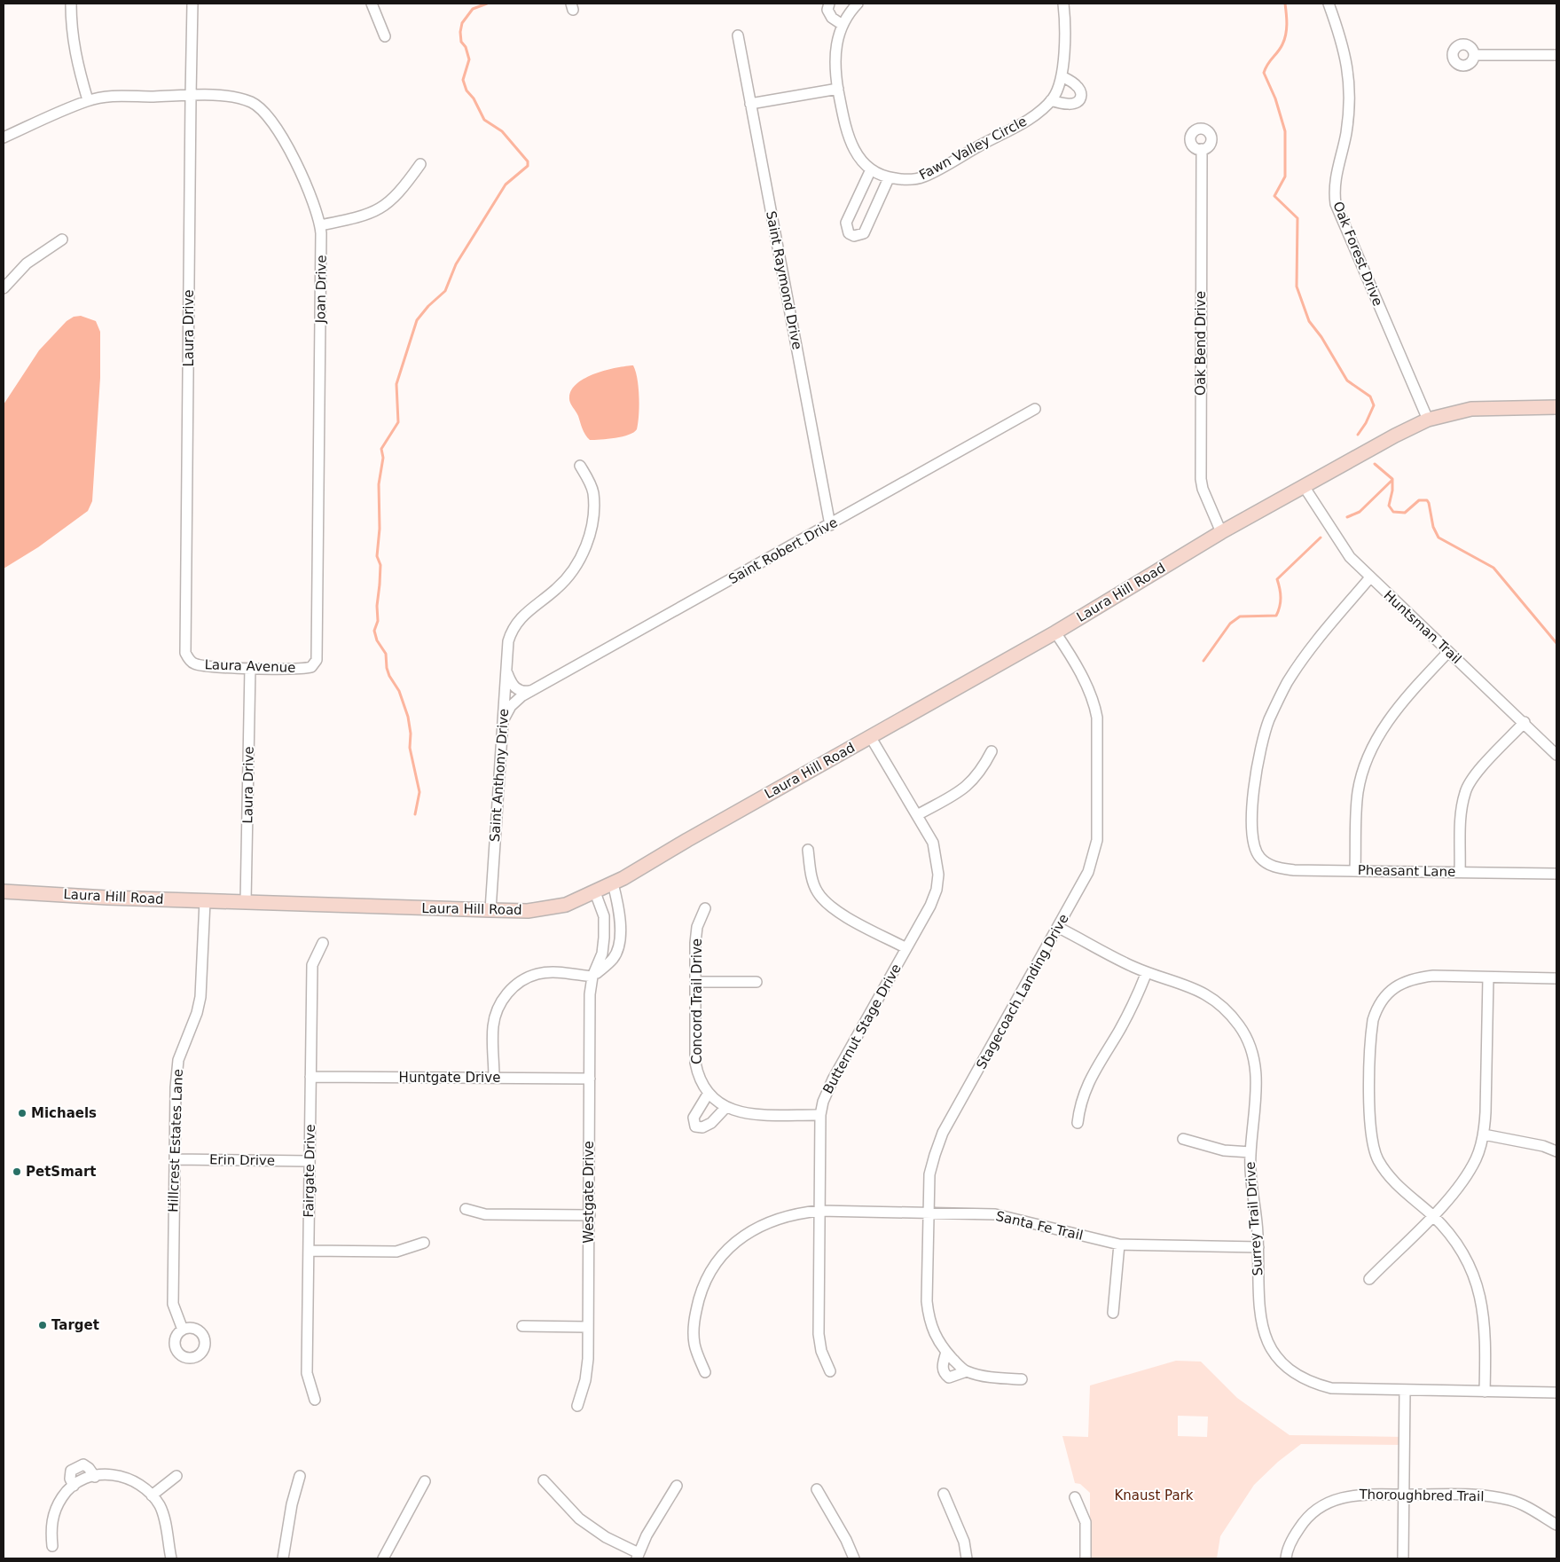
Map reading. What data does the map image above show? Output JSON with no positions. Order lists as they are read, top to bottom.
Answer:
{
  "streets": {
    "main road": ["Laura Hill Road"],
    "street": [
      "Fawn Valley Circle",
      "Oak Forest Drive",
      "Saint Raymond Drive",
      "Joan Drive",
      "Laura Drive",
      "Oak Bend Drive",
      "Saint Robert Drive",
      "Huntsman Trail",
      "Laura Avenue",
      "Saint Anthony Drive",
      "Pheasant Lane",
      "Stagecoach Landing Drive",
      "Concord Trail Drive",
      "Butternut Stage Drive",
      "Huntgate Drive",
      "Hillcrest Estates Lane",
      "Erin Drive",
      "Fairgate Drive",
      "Westgate Drive",
      "Surrey Trail Drive",
      "Santa Fe Trail",
      "Thoroughbred Trail"
    ]
  },
  "crossings": [
    ["Oak Forest Drive", "Laura Hill Road"],
    ["Saint Raymond Drive", "Saint Robert Drive"],
    ["Joan Drive", "Laura Drive"],
    ["Joan Drive", "Laura Avenue"],
    ["Laura Drive", "Laura Hill Road"],
    ["Laura Drive", "Laura Avenue"],
    ["Oak Bend Drive", "Laura Hill Road"],
    ["Saint Robert Drive", "Saint Anthony Drive"],
    ["Laura Hill Road", "Huntsman Trail"],
    ["Laura Hill Road", "Saint Anthony Drive"],
    ["Laura Hill Road", "Stagecoach Landing Drive"],
    ["Laura Hill Road", "Butternut Stage Drive"],
    ["Laura Hill Road", "Hillcrest Estates Lane"],
    ["Laura Hill Road", "Westgate Drive"],
    ["Huntsman Trail", "Pheasant Lane"],
    ["Stagecoach Landing Drive", "Surrey Trail Drive"],
    ["Stagecoach Landing Drive", "Santa Fe Trail"],
    ["Concord Trail Drive", "Butternut Stage Drive"],
    ["Butternut Stage Drive", "Santa Fe Trail"],
    ["Huntgate Drive", "Fairgate Drive"],
    ["Huntgate Drive", "Westgate Drive"],
    ["Hillcrest Estates Lane", "Erin Drive"],
    ["Erin Drive", "Fairgate Drive"],
    ["Surrey Trail Drive", "Santa Fe Trail"]
  ],
  "parks": ["Knaust Park"],
  "places": ["Michaels", "PetSmart", "Target"]
}
